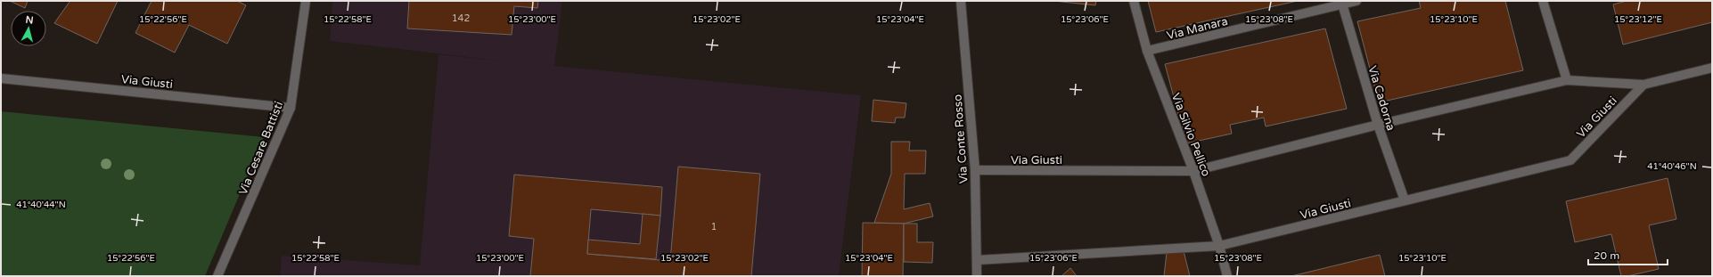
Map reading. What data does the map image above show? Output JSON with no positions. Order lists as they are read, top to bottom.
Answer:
{
  "streets": {
    "street": [
      "Via Manara",
      "Via Giusti",
      "Via Cadorna",
      "Via Silvio Pellico",
      "Via Conte Rosso",
      "Via Cesare Battisti"
    ]
  },
  "crossings": [
    ["Via Manara", "Via Cadorna"],
    ["Via Manara", "Via Silvio Pellico"],
    ["Via Giusti", "Via Cadorna"],
    ["Via Giusti", "Via Silvio Pellico"],
    ["Via Giusti", "Via Conte Rosso"],
    ["Via Giusti", "Via Cesare Battisti"]
  ],
  "house_numbers": ["142", "1"],
  "scale_bar": "20 m",
  "north": "top",
  "coordinates": [
    "15°22'56\"E",
    "15°22'58\"E",
    "15°23'00\"E",
    "15°23'02\"E",
    "15°23'04\"E",
    "15°23'06\"E",
    "15°23'08\"E",
    "15°23'10\"E",
    "15°23'12\"E",
    "41°40'46\"N",
    "41°40'44\"N"
  ]
}
